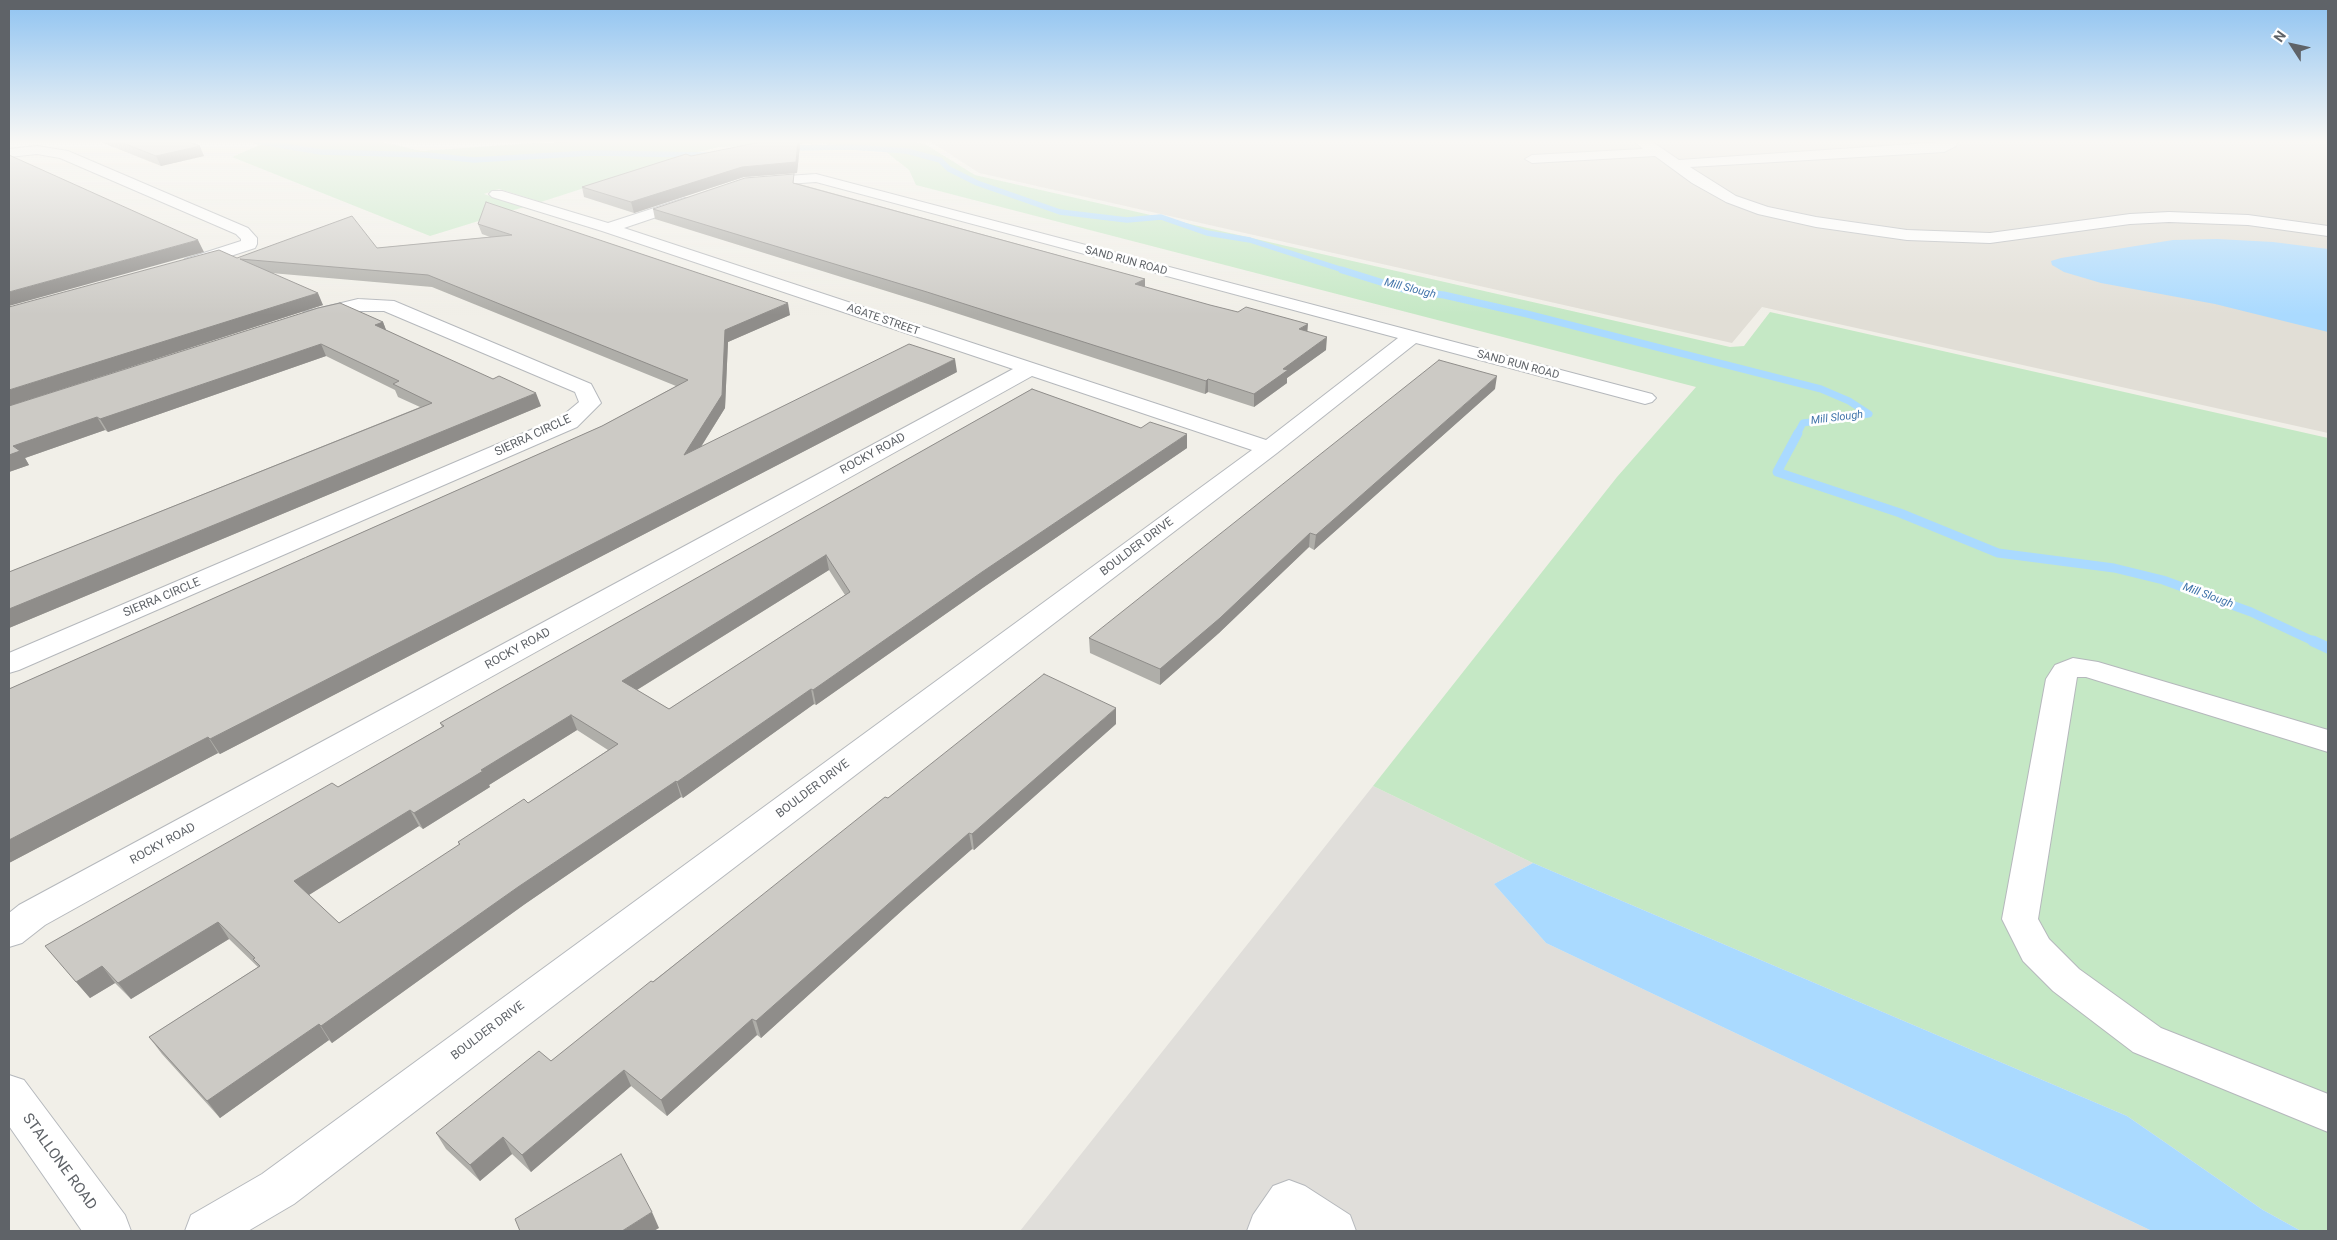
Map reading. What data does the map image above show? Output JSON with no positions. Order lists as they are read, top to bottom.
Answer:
{
  "streets": {
    "street": [
      "SAND RUN ROAD",
      "AGATE STREET",
      "SIERRA CIRCLE",
      "ROCKY ROAD",
      "BOULDER DRIVE",
      "STALLONE ROAD"
    ]
  },
  "crossings": [
    ["SAND RUN ROAD", "BOULDER DRIVE"],
    ["AGATE STREET", "ROCKY ROAD"],
    ["AGATE STREET", "BOULDER DRIVE"]
  ],
  "water": ["Mill Slough"],
  "north": "top left"
}
